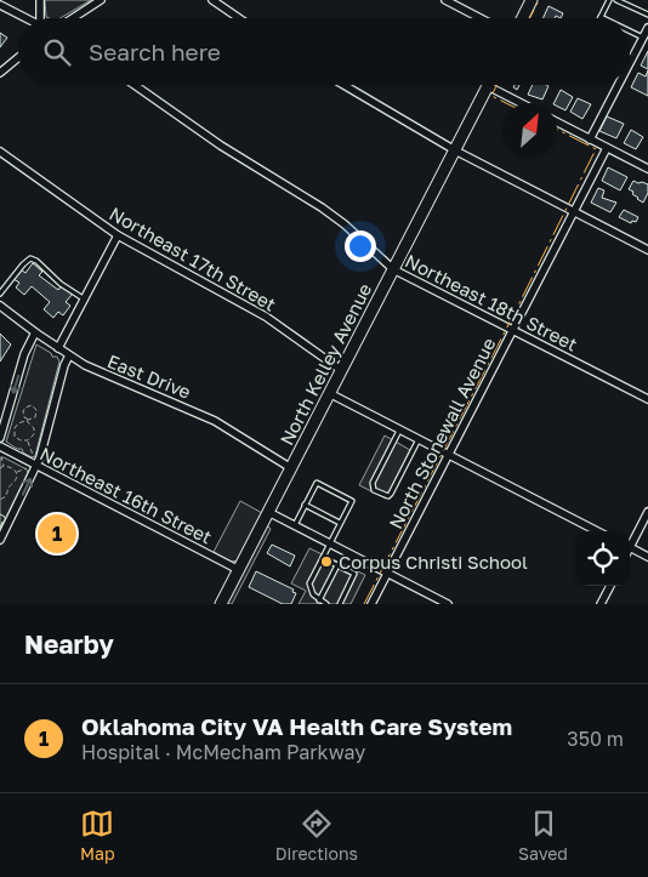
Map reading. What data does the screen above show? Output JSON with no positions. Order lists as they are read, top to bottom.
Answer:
{
  "streets": {
    "street": [
      "Northeast 17th Street",
      "Northeast 18th Street",
      "North Kelley Avenue",
      "East Drive",
      "North Stonewall Avenue",
      "Northeast 16th Street"
    ]
  },
  "crossings": [
    ["Northeast 17th Street", "North Kelley Avenue"],
    ["Northeast 18th Street", "North Kelley Avenue"],
    ["Northeast 18th Street", "North Stonewall Avenue"],
    ["North Kelley Avenue", "East Drive"],
    ["North Kelley Avenue", "Northeast 16th Street"]
  ],
  "places": ["Corpus Christi School"],
  "north": "top right",
  "page": {
    "search": "Search here",
    "pins": "1",
    "heading": "Nearby",
    "list": [
      {
        "mark": "1",
        "name": "Oklahoma City VA Health Care System",
        "note": "Hospital · McMecham Parkway",
        "value": "350 m"
      }
    ],
    "nav": ["Map", "Directions", "Saved"]
  }
}
